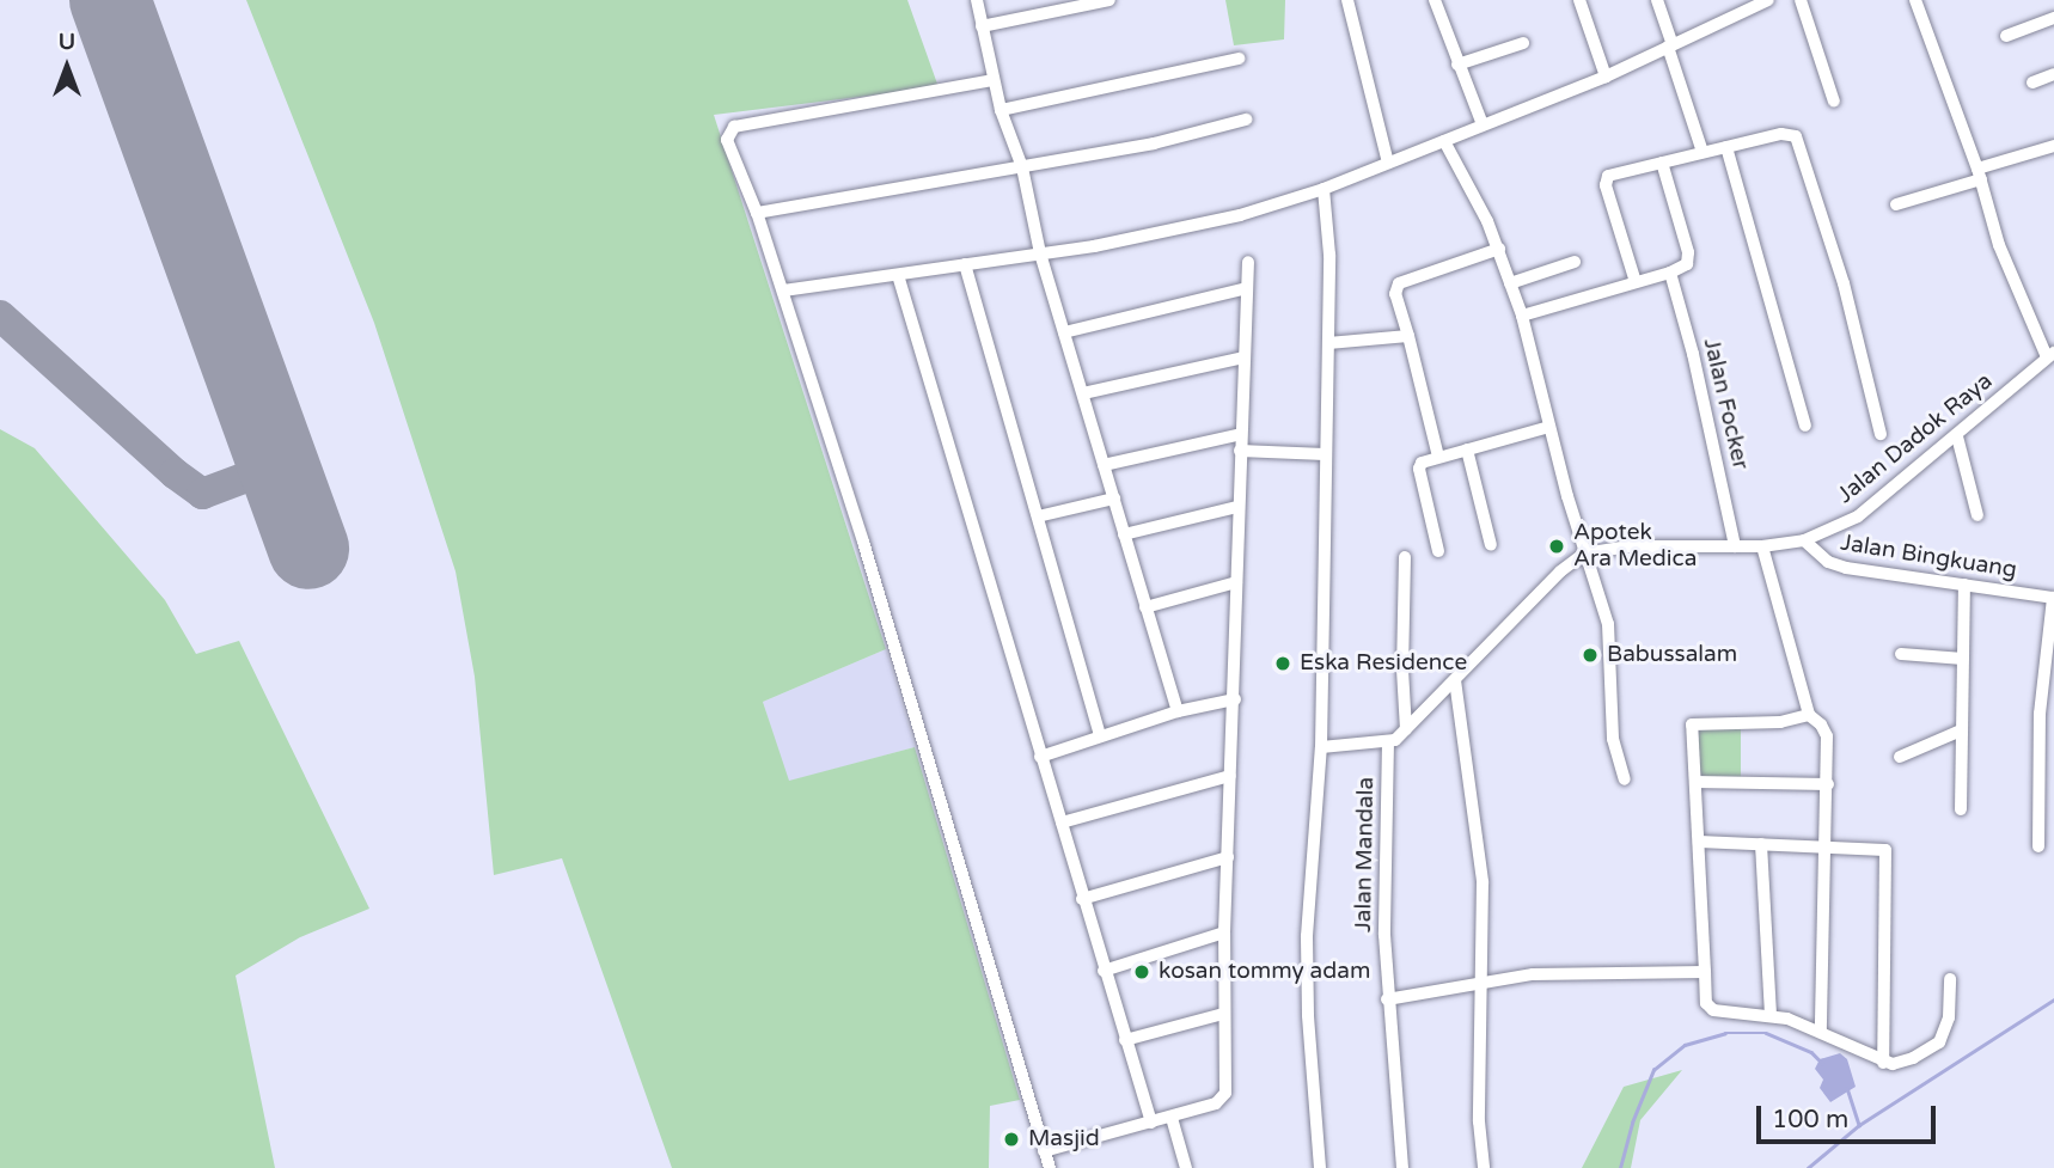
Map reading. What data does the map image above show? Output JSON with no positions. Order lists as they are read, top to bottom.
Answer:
{
  "streets": {
    "street": [
      "Jalan Focker",
      "Jalan Dadok Raya",
      "Jalan Bingkuang",
      "Jalan Mandala"
    ]
  },
  "crossings": [
    ["Jalan Focker", "Jalan Dadok Raya"],
    ["Jalan Dadok Raya", "Jalan Bingkuang"]
  ],
  "places": [
    "Apotek Ara Medica",
    "Babussalam",
    "Eska Residence",
    "kosan tommy adam",
    "Masjid"
  ],
  "scale_bar": "100 m",
  "north": "top"
}
